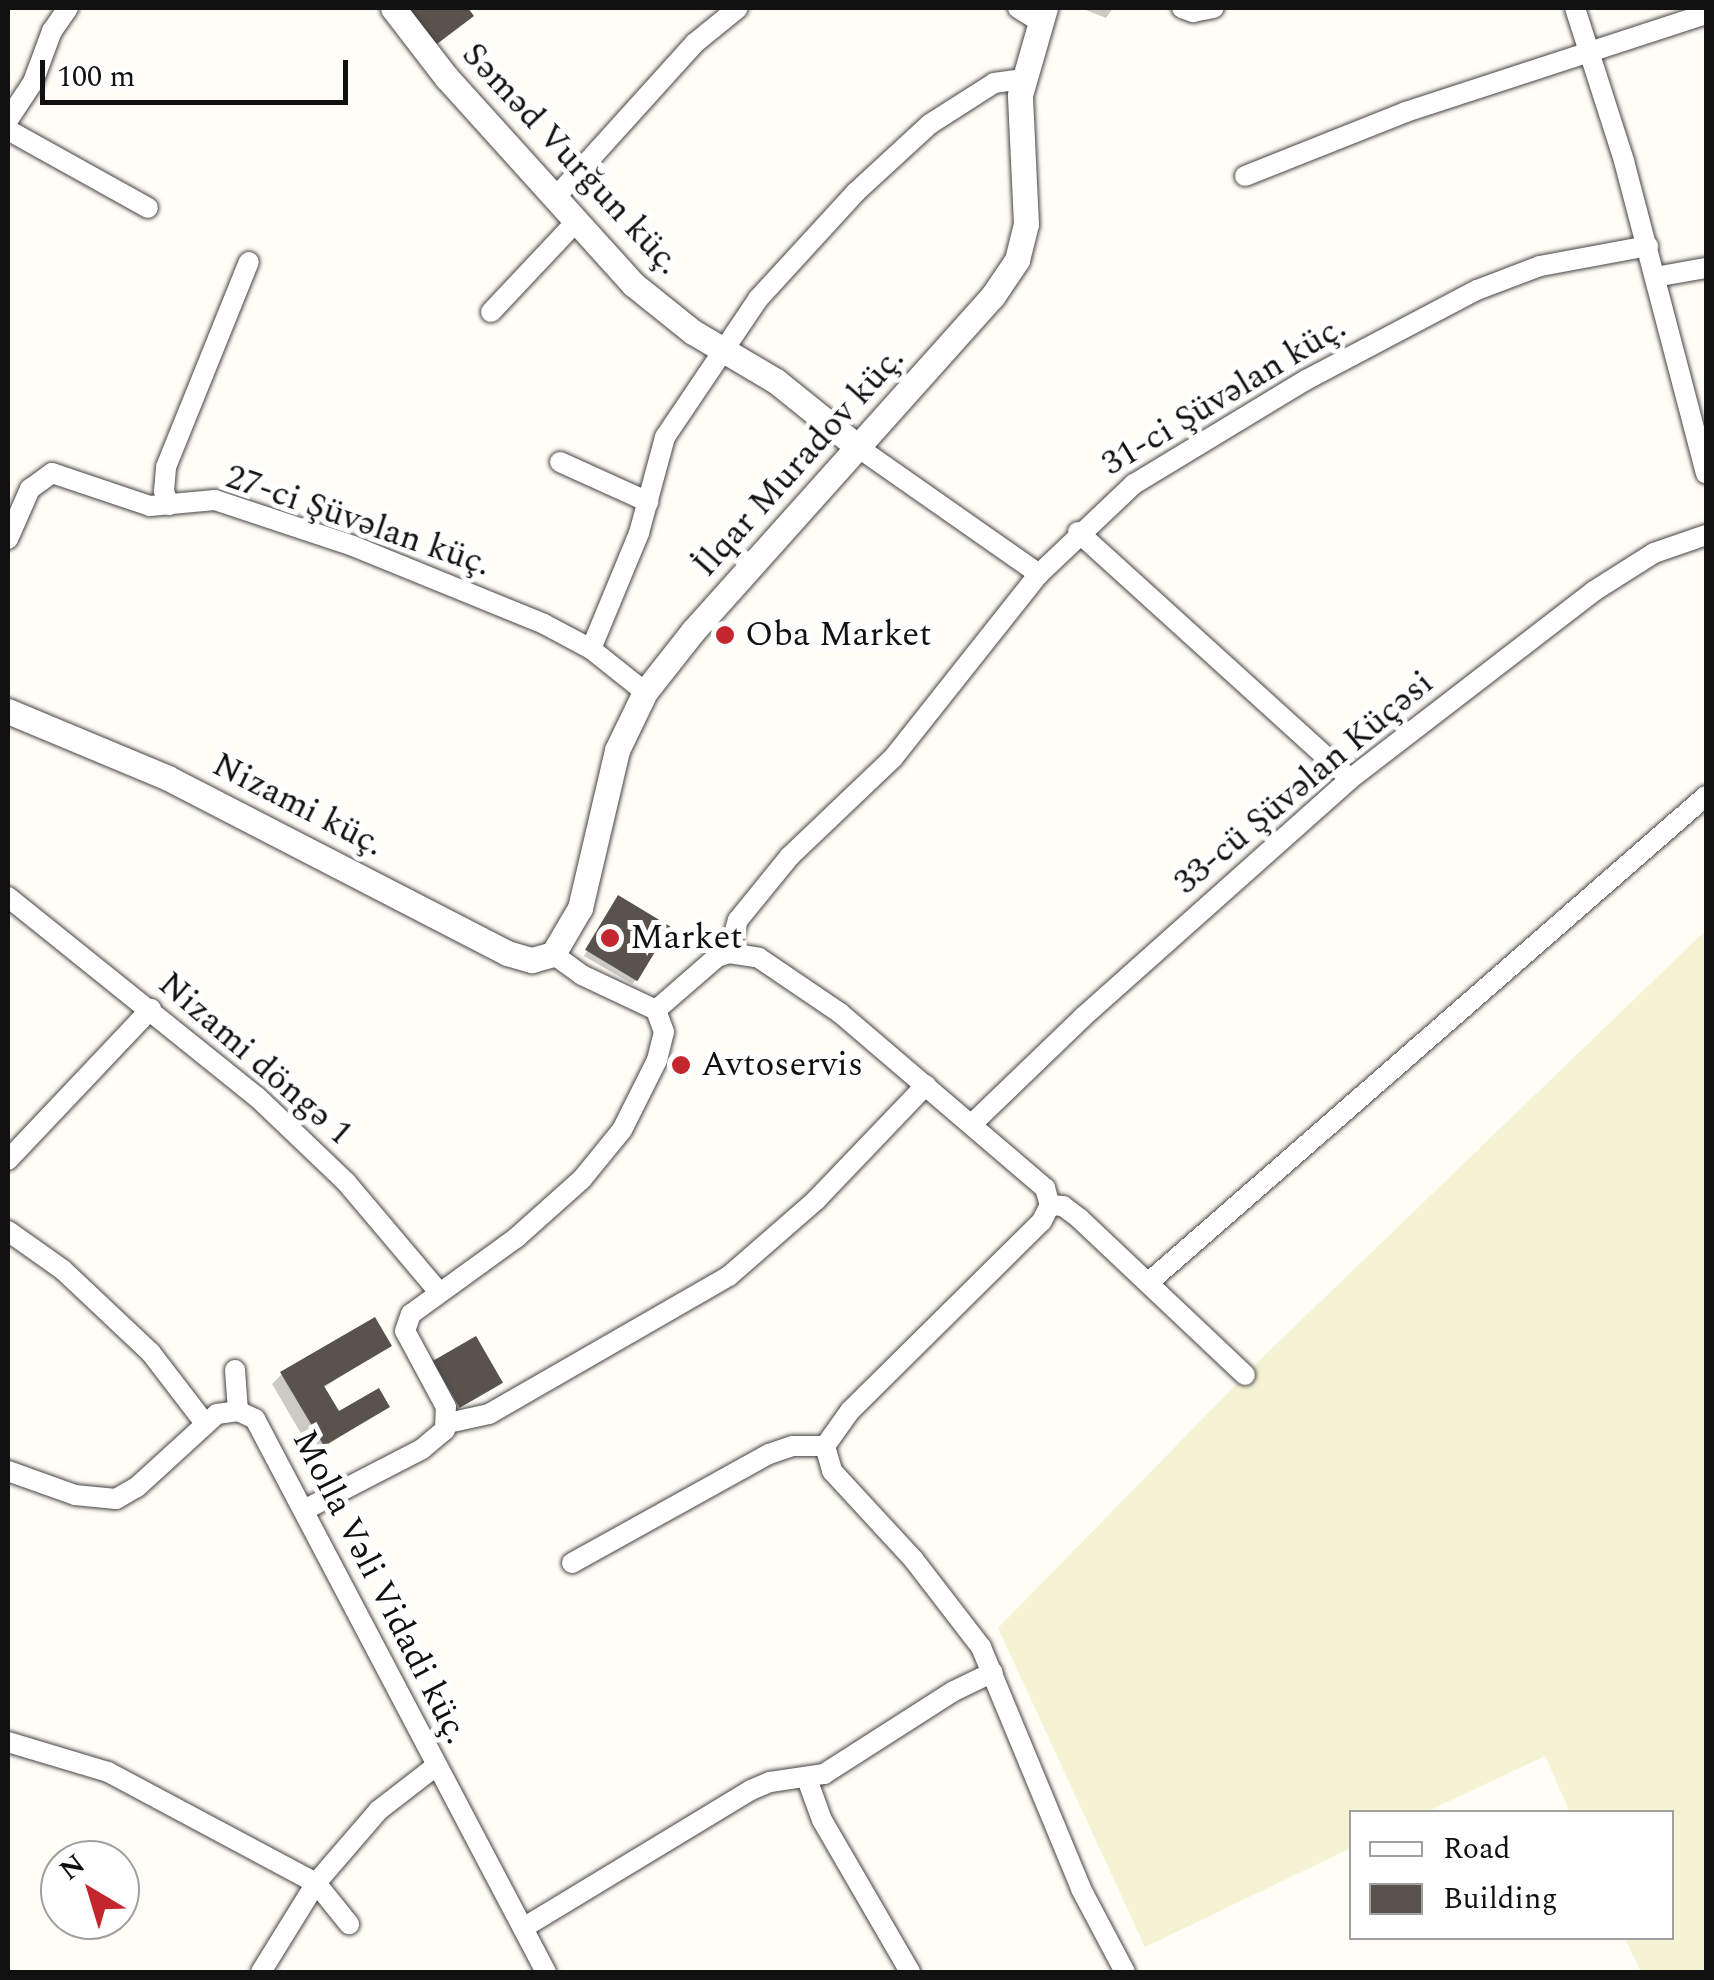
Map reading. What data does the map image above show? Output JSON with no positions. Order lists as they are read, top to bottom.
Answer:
{
  "streets": {
    "street": [
      "Səməd Vurğun küç.",
      "31-ci Şüvəlan küç.",
      "İlqar Muradov küç.",
      "27-ci Şüvəlan küç.",
      "33-cü Şüvəlan Küçəsi",
      "Nizami küç.",
      "Nizami döngə 1",
      "Molla Vəli Vidadi küç."
    ]
  },
  "crossings": [
    ["Səməd Vurğun küç.", "İlqar Muradov küç."],
    ["İlqar Muradov küç.", "27-ci Şüvəlan küç."],
    ["İlqar Muradov küç.", "Nizami küç."]
  ],
  "places": ["Oba Market", "Market", "Avtoservis"],
  "legend": ["Road", "Building"],
  "scale_bar": "100 m",
  "north": "top left"
}
